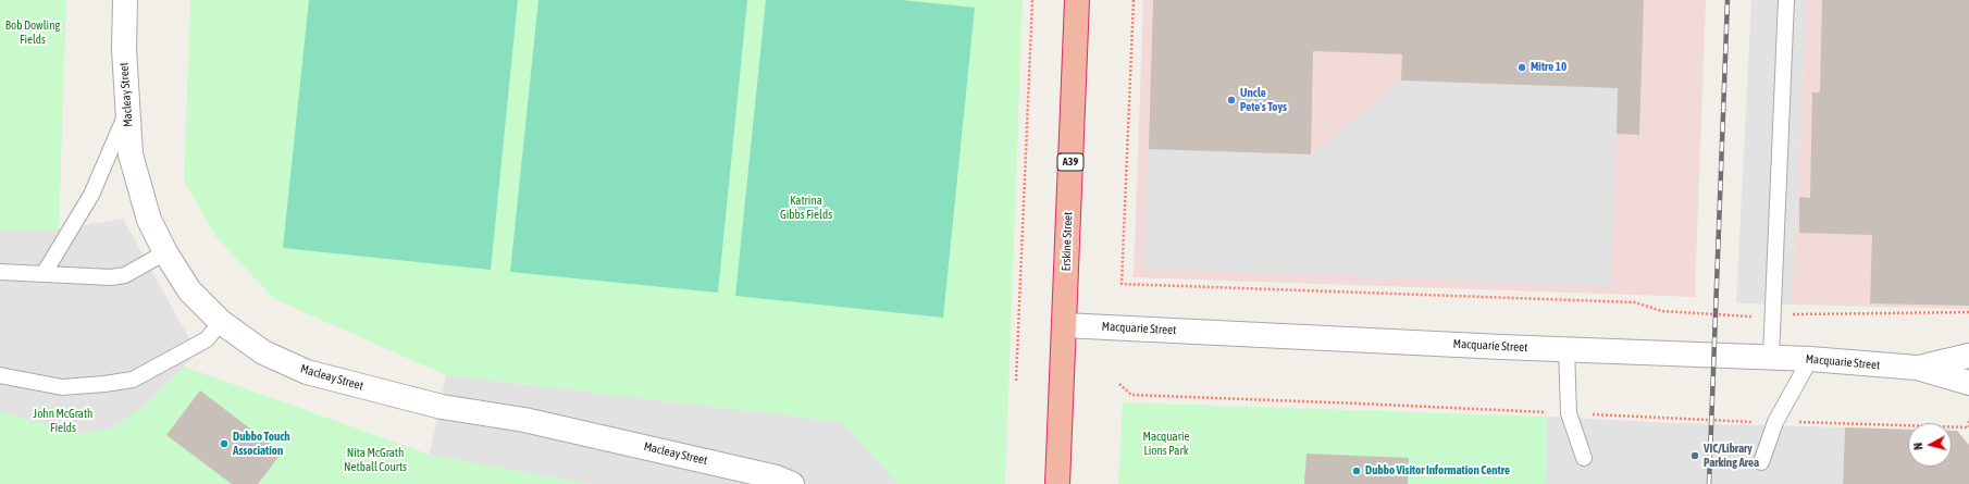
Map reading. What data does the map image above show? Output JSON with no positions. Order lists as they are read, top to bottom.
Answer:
{
  "streets": {
    "highway": ["A39", "Erskine Street"],
    "street": ["Macleay Street", "Macquarie Street"]
  },
  "crossings": [
    ["Erskine Street", "Macquarie Street"]
  ],
  "parks": [
    "Bob Dowling Fields",
    "Katrina Gibbs Fields",
    "John McGrath Fields",
    "Macquarie Lions Park",
    "Nita McGrath Netball Courts"
  ],
  "places": [
    "Mitre 10",
    "Uncle Pete's Toys",
    "Dubbo Touch Association",
    "VIC/Library Parking Area",
    "Dubbo Visitor Information Centre"
  ],
  "north": "left"
}
